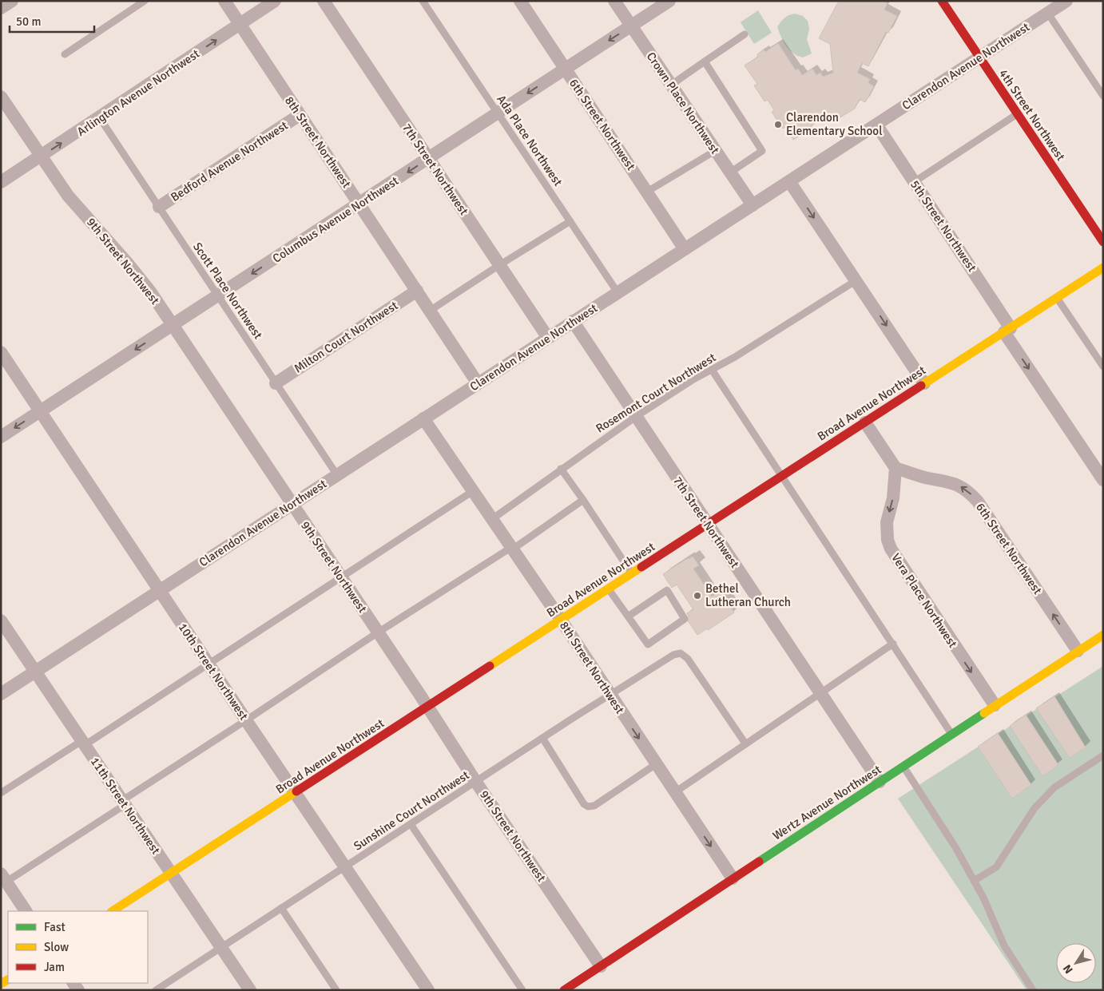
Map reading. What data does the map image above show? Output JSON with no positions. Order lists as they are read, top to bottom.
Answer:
{
  "streets": {
    "street": [
      "Clarendon Avenue Northwest",
      "Arlington Avenue Northwest",
      "Crown Place Northwest",
      "4th Street Northwest",
      "6th Street Northwest",
      "8th Street Northwest",
      "Bedford Avenue Northwest",
      "7th Street Northwest",
      "Columbus Avenue Northwest",
      "5th Street Northwest",
      "9th Street Northwest",
      "Milton Court Northwest",
      "Broad Avenue Northwest",
      "Vera Place Northwest",
      "10th Street Northwest",
      "Wertz Avenue Northwest",
      "11th Street Northwest"
    ],
    "lane": [
      "Ada Place Northwest",
      "Scott Place Northwest",
      "Rosemont Court Northwest",
      "Sunshine Court Northwest"
    ]
  },
  "crossings": [
    ["Clarendon Avenue Northwest", "Crown Place Northwest"],
    ["Clarendon Avenue Northwest", "4th Street Northwest"],
    ["Clarendon Avenue Northwest", "6th Street Northwest"],
    ["Clarendon Avenue Northwest", "Ada Place Northwest"],
    ["Clarendon Avenue Northwest", "8th Street Northwest"],
    ["Clarendon Avenue Northwest", "7th Street Northwest"],
    ["Clarendon Avenue Northwest", "5th Street Northwest"],
    ["Clarendon Avenue Northwest", "9th Street Northwest"],
    ["Clarendon Avenue Northwest", "Scott Place Northwest"],
    ["Clarendon Avenue Northwest", "10th Street Northwest"],
    ["Clarendon Avenue Northwest", "11th Street Northwest"],
    ["Arlington Avenue Northwest", "8th Street Northwest"],
    ["Arlington Avenue Northwest", "9th Street Northwest"],
    ["Arlington Avenue Northwest", "Scott Place Northwest"],
    ["Crown Place Northwest", "Columbus Avenue Northwest"],
    ["6th Street Northwest", "Columbus Avenue Northwest"],
    ["6th Street Northwest", "Vera Place Northwest"],
    ["6th Street Northwest", "Wertz Avenue Northwest"],
    ["Ada Place Northwest", "Columbus Avenue Northwest"],
    ["8th Street Northwest", "Bedford Avenue Northwest"],
    ["8th Street Northwest", "Columbus Avenue Northwest"],
    ["8th Street Northwest", "Milton Court Northwest"],
    ["8th Street Northwest", "Rosemont Court Northwest"],
    ["8th Street Northwest", "Broad Avenue Northwest"],
    ["8th Street Northwest", "Wertz Avenue Northwest"],
    ["8th Street Northwest", "Sunshine Court Northwest"],
    ["Bedford Avenue Northwest", "Scott Place Northwest"],
    ["7th Street Northwest", "Columbus Avenue Northwest"],
    ["7th Street Northwest", "Rosemont Court Northwest"],
    ["7th Street Northwest", "Broad Avenue Northwest"],
    ["7th Street Northwest", "Wertz Avenue Northwest"],
    ["Columbus Avenue Northwest", "9th Street Northwest"],
    ["Columbus Avenue Northwest", "Scott Place Northwest"],
    ["Columbus Avenue Northwest", "10th Street Northwest"],
    ["5th Street Northwest", "Broad Avenue Northwest"],
    ["9th Street Northwest", "Broad Avenue Northwest"],
    ["9th Street Northwest", "Wertz Avenue Northwest"],
    ["9th Street Northwest", "Sunshine Court Northwest"],
    ["Scott Place Northwest", "Milton Court Northwest"],
    ["Broad Avenue Northwest", "10th Street Northwest"],
    ["Broad Avenue Northwest", "11th Street Northwest"],
    ["Vera Place Northwest", "Wertz Avenue Northwest"],
    ["10th Street Northwest", "Sunshine Court Northwest"],
    ["11th Street Northwest", "Sunshine Court Northwest"]
  ],
  "one_way": [
    "Arlington Avenue Northwest",
    "6th Street Northwest",
    "Columbus Avenue Northwest",
    "5th Street Northwest",
    "Vera Place Northwest"
  ],
  "places": ["Clarendon Elementary School", "Bethel Lutheran Church"],
  "legend": ["Fast", "Slow", "Jam"],
  "scale_bar": "50 m",
  "north": "bottom left"
}
